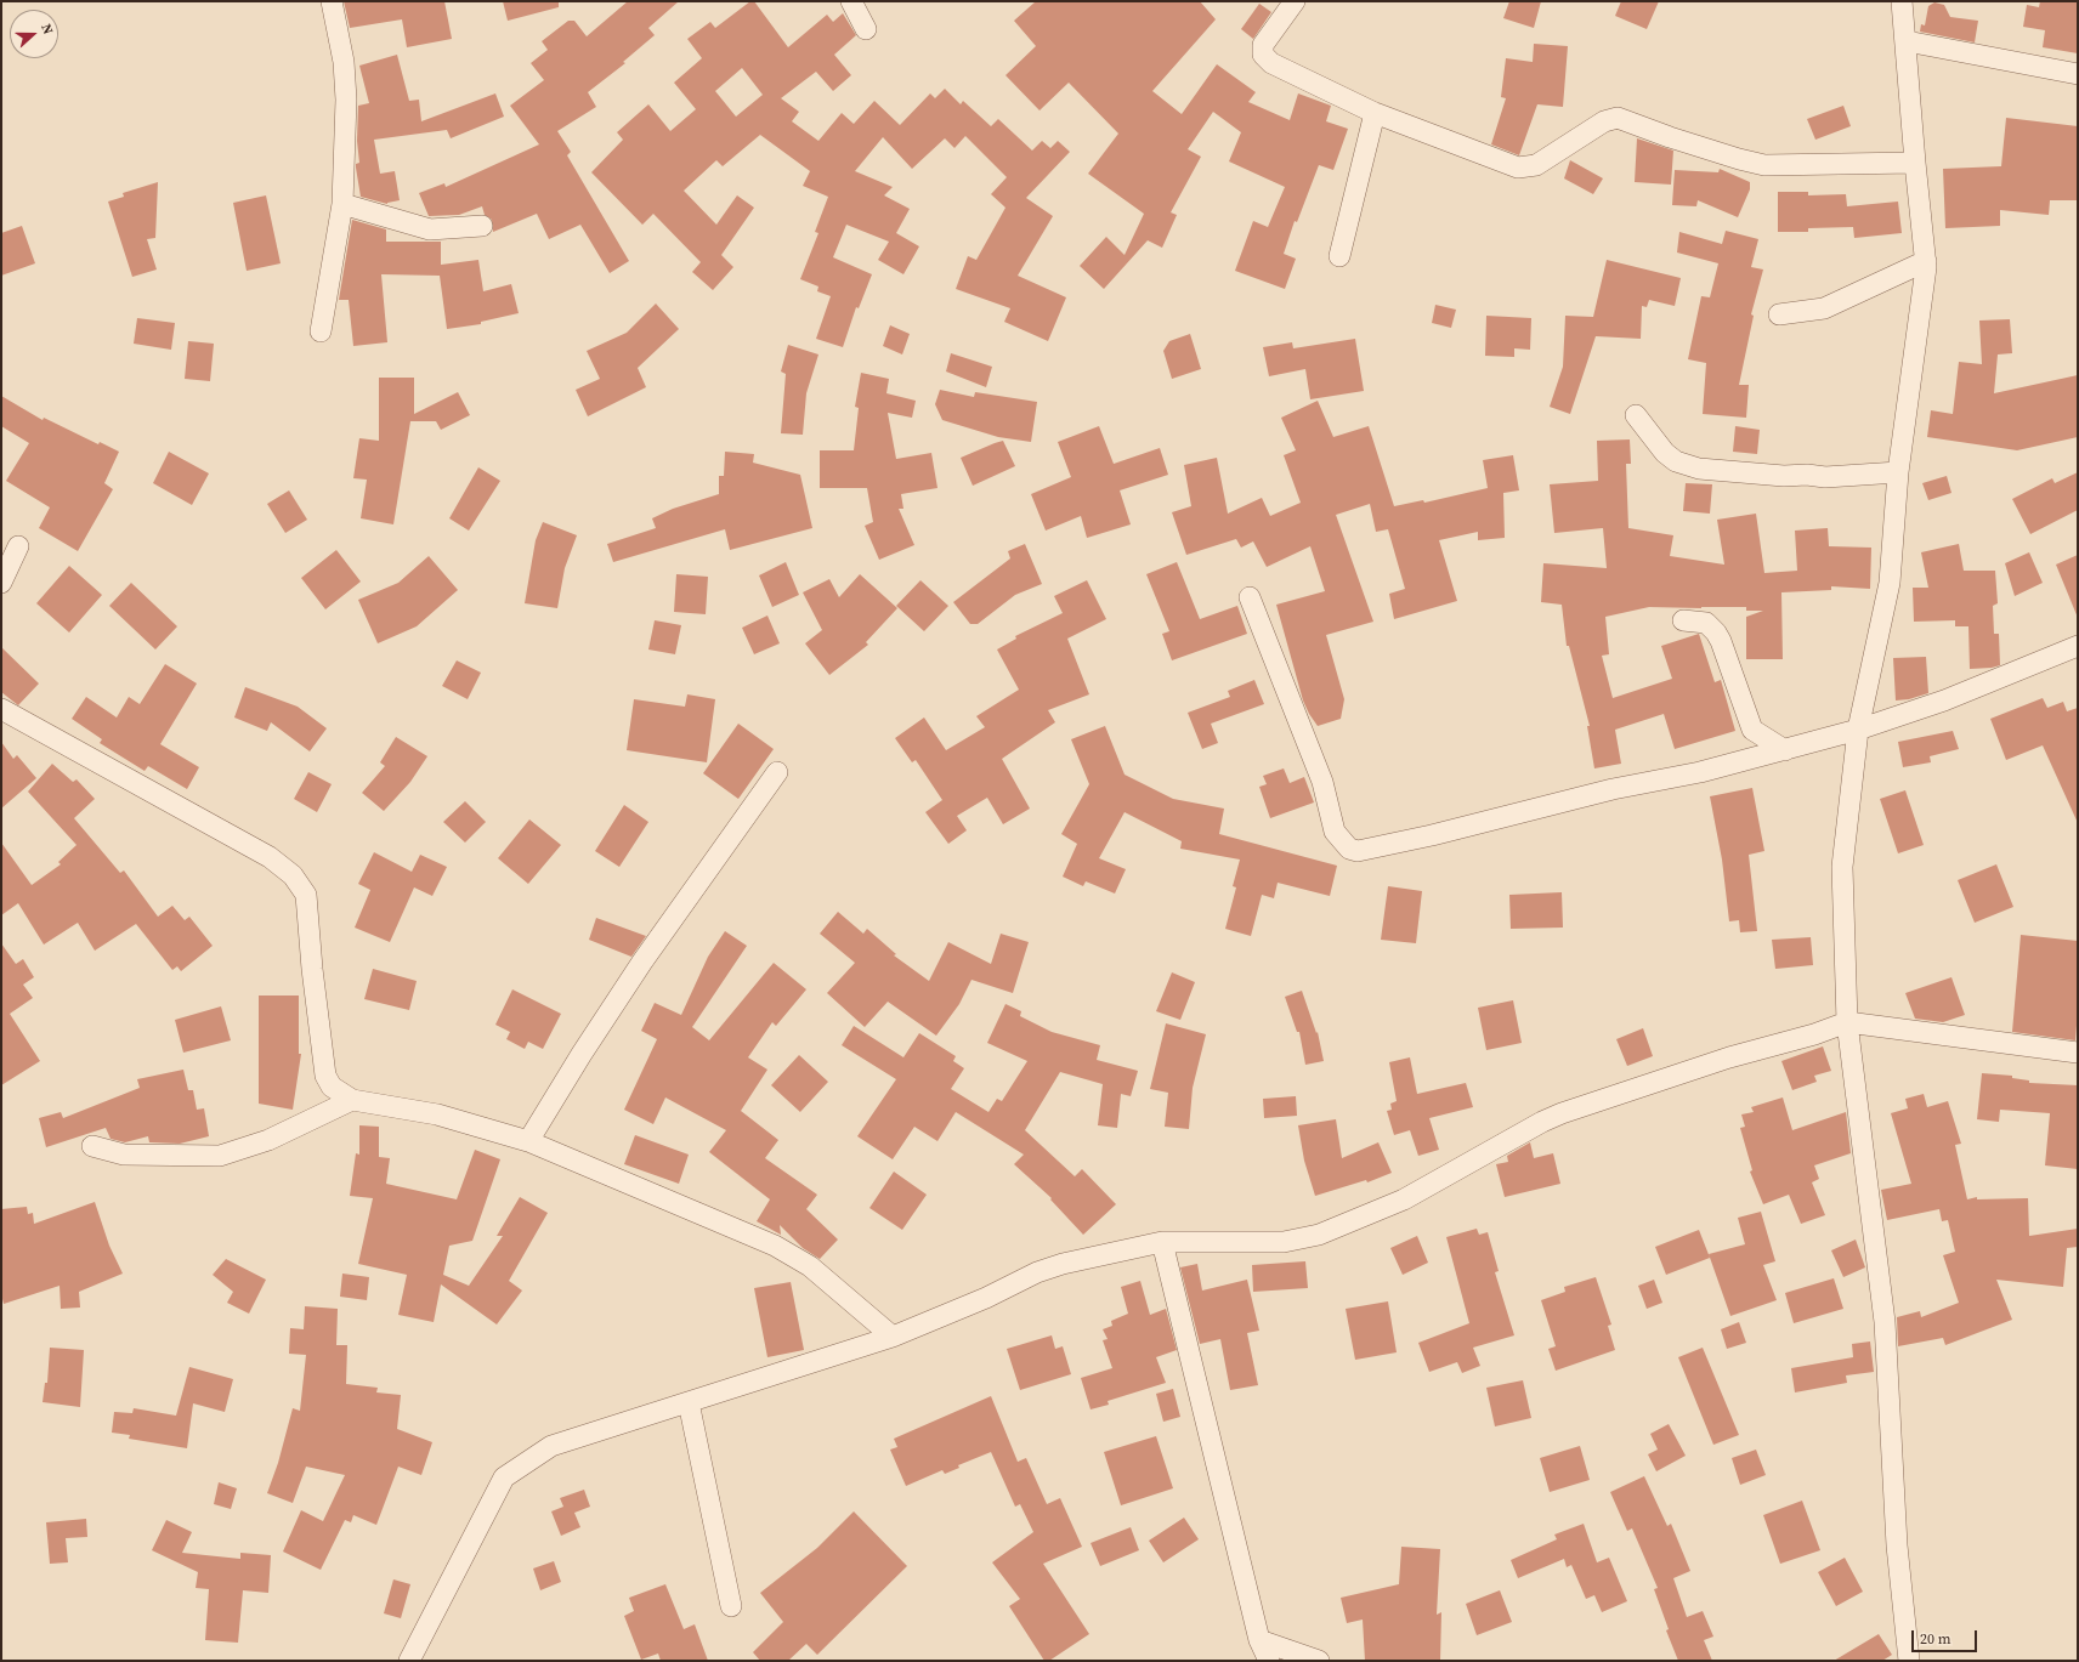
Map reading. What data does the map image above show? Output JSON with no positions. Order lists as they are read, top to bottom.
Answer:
{
  "scale_bar": "20 m",
  "north": "right"
}
